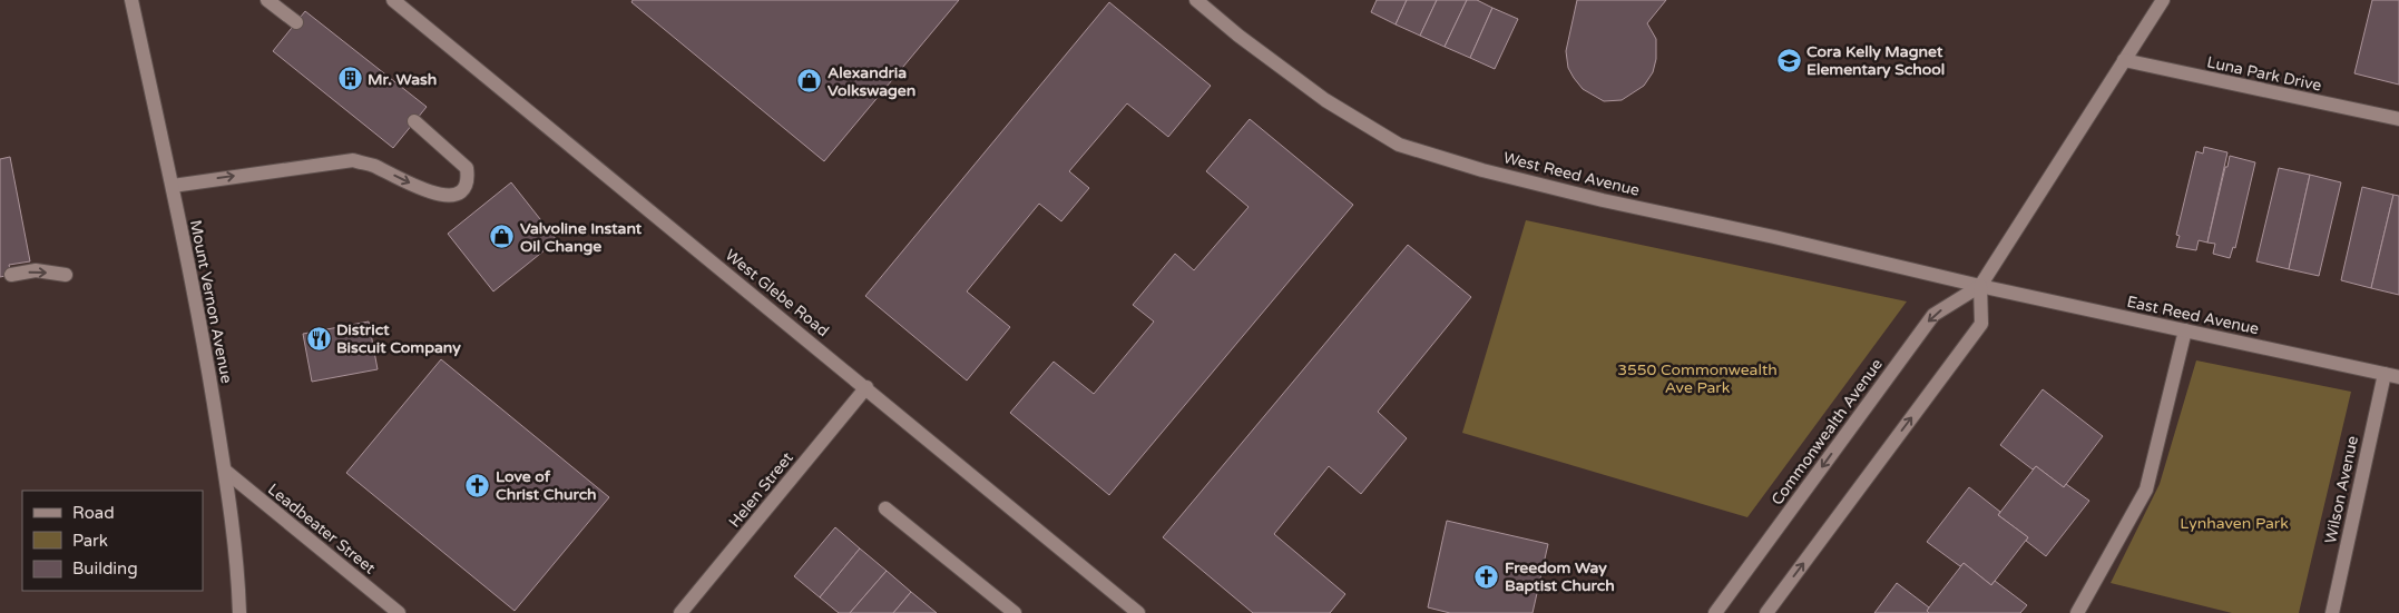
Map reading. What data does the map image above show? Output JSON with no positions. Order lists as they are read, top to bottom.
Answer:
{
  "streets": {
    "street": [
      "Luna Park Drive",
      "West Reed Avenue",
      "West Glebe Road",
      "Mount Vernon Avenue",
      "East Reed Avenue",
      "Commonwealth Avenue",
      "Helen Street",
      "Wilson Avenue",
      "Leadbeater Street"
    ]
  },
  "crossings": [
    ["Luna Park Drive", "Commonwealth Avenue"],
    ["West Reed Avenue", "East Reed Avenue"],
    ["West Reed Avenue", "Commonwealth Avenue"],
    ["West Glebe Road", "Helen Street"],
    ["Mount Vernon Avenue", "Leadbeater Street"],
    ["East Reed Avenue", "Commonwealth Avenue"],
    ["East Reed Avenue", "Wilson Avenue"]
  ],
  "parks": ["3550 Commonwealth Ave Park", "Lynhaven Park"],
  "places": {
    "school or university": ["Cora Kelly Magnet Elementary School"],
    "building": ["Mr. Wash"],
    "shop": ["Alexandria Volkswagen", "Valvoline Instant Oil Change"],
    "restaurant": ["District Biscuit Company"],
    "church": ["Love of Christ Church", "Freedom Way Baptist Church"]
  },
  "legend": ["Road", "Park", "Building"]
}
